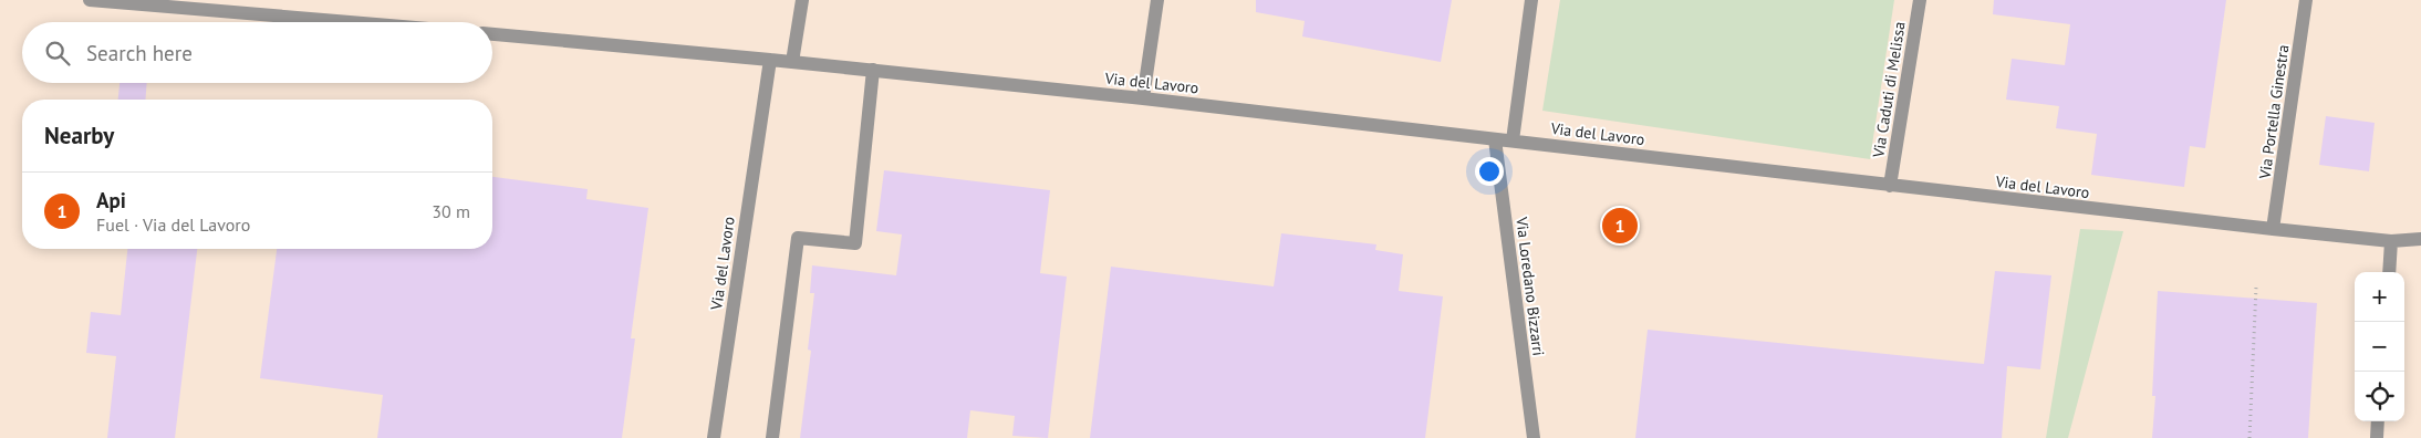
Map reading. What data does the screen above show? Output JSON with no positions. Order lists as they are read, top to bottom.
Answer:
{
  "streets": {
    "street": [
      "Via del Lavoro",
      "Via Caduti di Melissa",
      "Via Portella Ginestra",
      "Via Loredano Bizzarri"
    ]
  },
  "crossings": [
    ["Via del Lavoro", "Via Caduti di Melissa"],
    ["Via del Lavoro", "Via Portella Ginestra"],
    ["Via del Lavoro", "Via Loredano Bizzarri"]
  ],
  "page": {
    "search": "Search here",
    "heading": "Nearby",
    "list": [
      {
        "mark": "1",
        "name": "Api",
        "note": "Fuel · Via del Lavoro",
        "value": "30 m"
      }
    ],
    "pins": "1",
    "map_buttons": ["+", "−"]
  }
}
